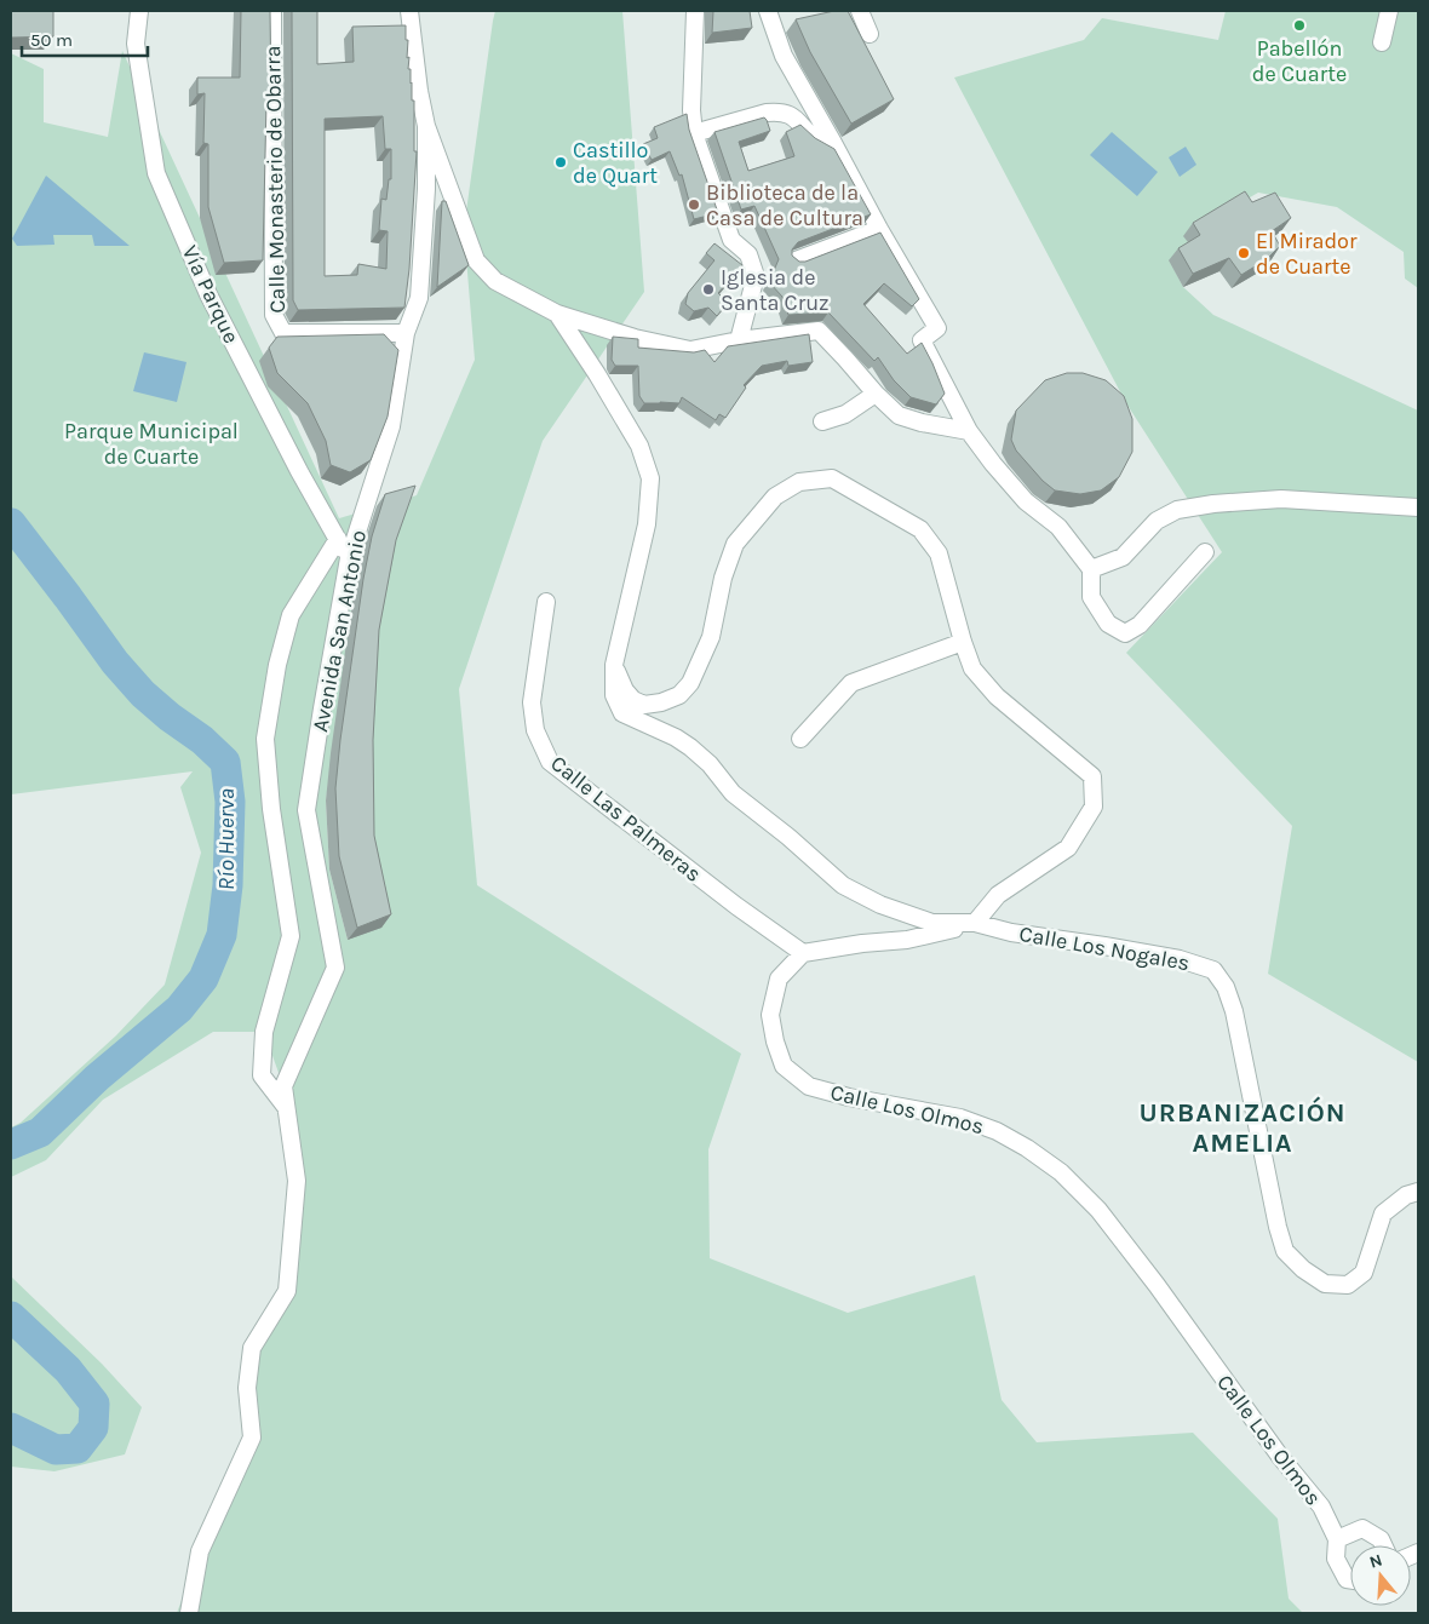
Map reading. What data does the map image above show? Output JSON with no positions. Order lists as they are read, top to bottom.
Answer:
{
  "streets": {
    "street": [
      "Calle Monasterio de Obarra",
      "Vía Parque",
      "Avenida San Antonio",
      "Calle Las Palmeras",
      "Calle Los Nogales",
      "Calle Los Olmos"
    ]
  },
  "crossings": [
    ["Calle Monasterio de Obarra", "Avenida San Antonio"],
    ["Vía Parque", "Avenida San Antonio"],
    ["Calle Las Palmeras", "Calle Los Olmos"]
  ],
  "districts": ["URBANIZACIÓN AMELIA"],
  "water": ["Río Huerva"],
  "parks": ["Parque Municipal de Cuarte"],
  "places": [
    "Pabellón de Cuarte",
    "Castillo de Quart",
    "Biblioteca de la Casa de Cultura",
    "El Mirador de Cuarte",
    "Iglesia de Santa Cruz"
  ],
  "scale_bar": "50 m",
  "north": "top"
}
